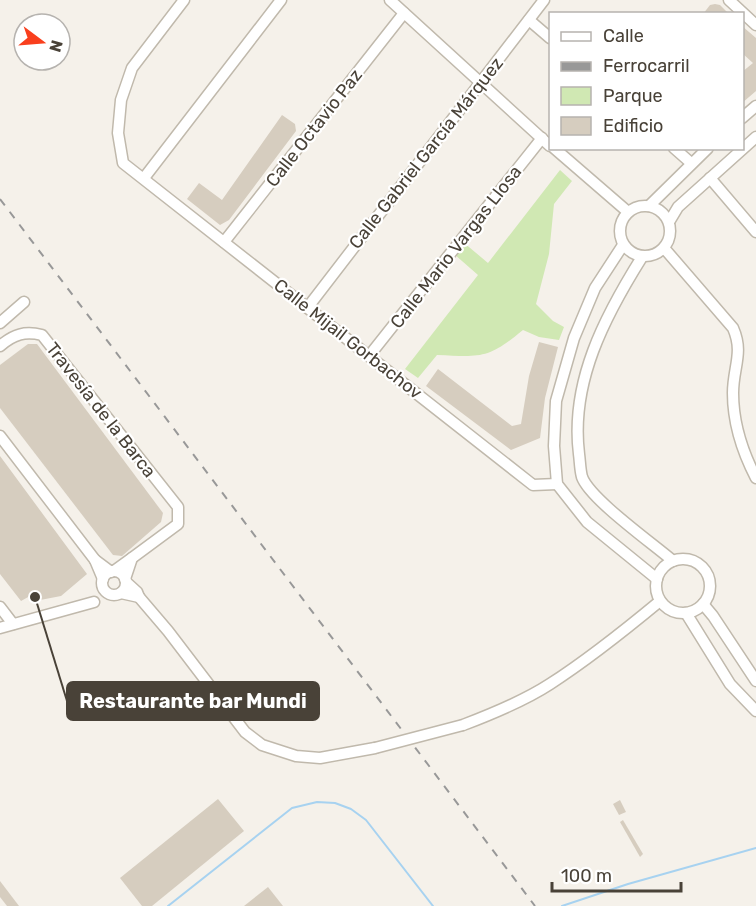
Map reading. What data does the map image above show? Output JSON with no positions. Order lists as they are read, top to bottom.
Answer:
{
  "streets": {
    "street": [
      "Calle Octavio Paz",
      "Calle Gabriel García Márquez",
      "Calle Mario Vargas Llosa",
      "Calle Mijail Gorbachov",
      "Travesía de la Barca"
    ]
  },
  "crossings": [
    ["Calle Octavio Paz", "Calle Mijail Gorbachov"],
    ["Calle Gabriel García Márquez", "Calle Mijail Gorbachov"],
    ["Calle Mario Vargas Llosa", "Calle Mijail Gorbachov"]
  ],
  "places": ["Restaurante bar Mundi"],
  "legend": [
    "Calle",
    "Ferrocarril",
    "Parque",
    "Edificio"
  ],
  "scale_bar": "100 m",
  "north": "right"
}
